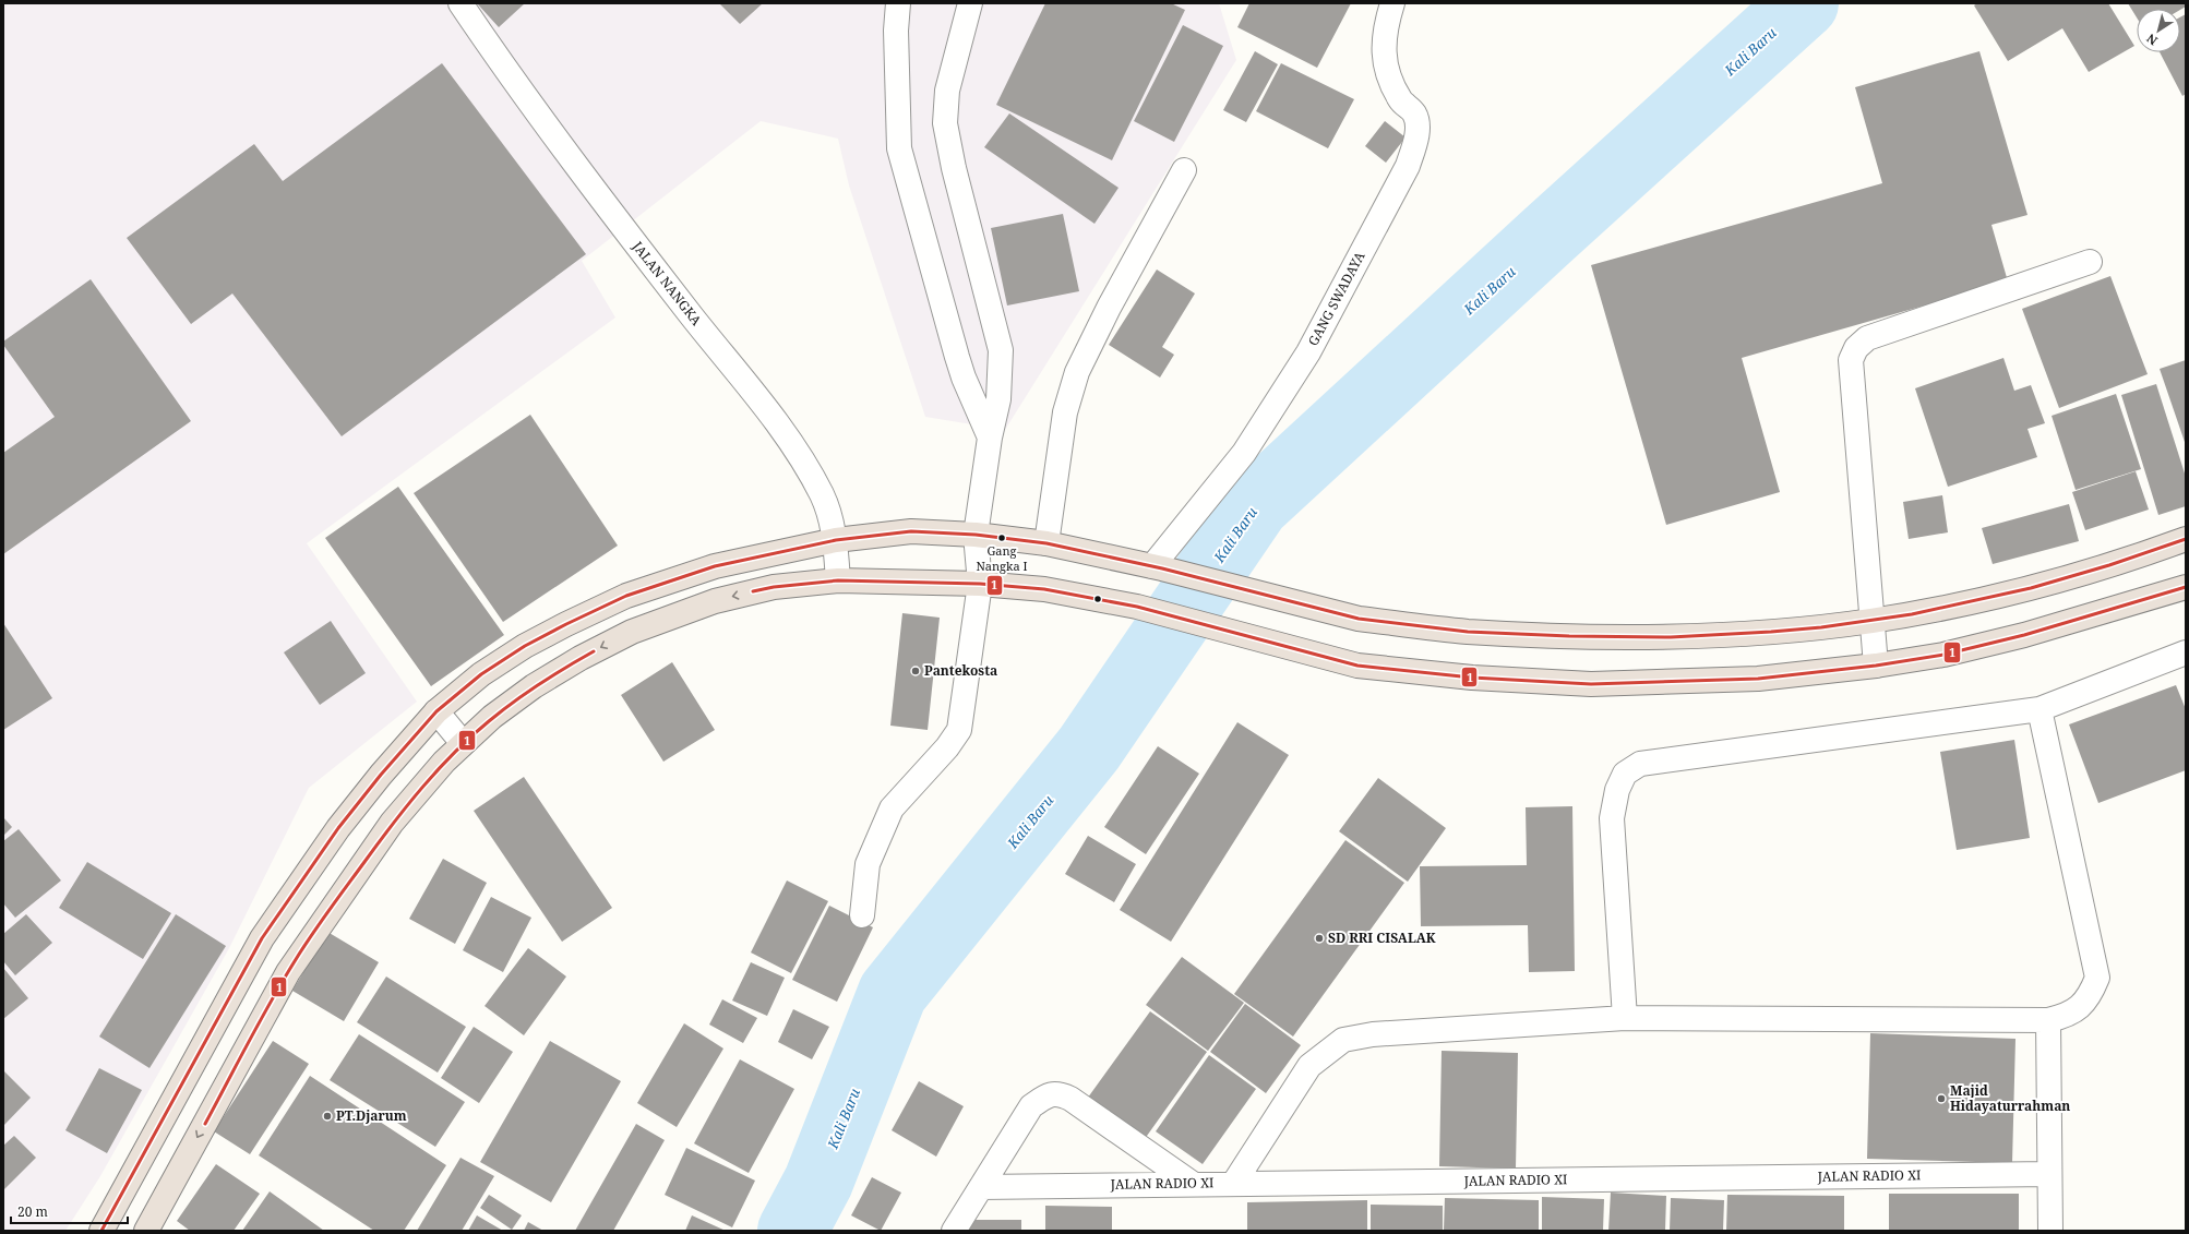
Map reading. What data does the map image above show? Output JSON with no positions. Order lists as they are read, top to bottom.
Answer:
{
  "streets": {
    "street": ["JALAN NANGKA", "GANG SWADAYA", "JALAN RADIO XI"]
  },
  "water": ["Kali Baru"],
  "places": [
    "Gang Nangka I",
    "Pantekosta",
    "SD RRI CISALAK",
    "Majid Hidayaturrahman",
    "PT.Djarum"
  ],
  "lines": ["transit line 1"],
  "scale_bar": "20 m",
  "north": "bottom left"
}
